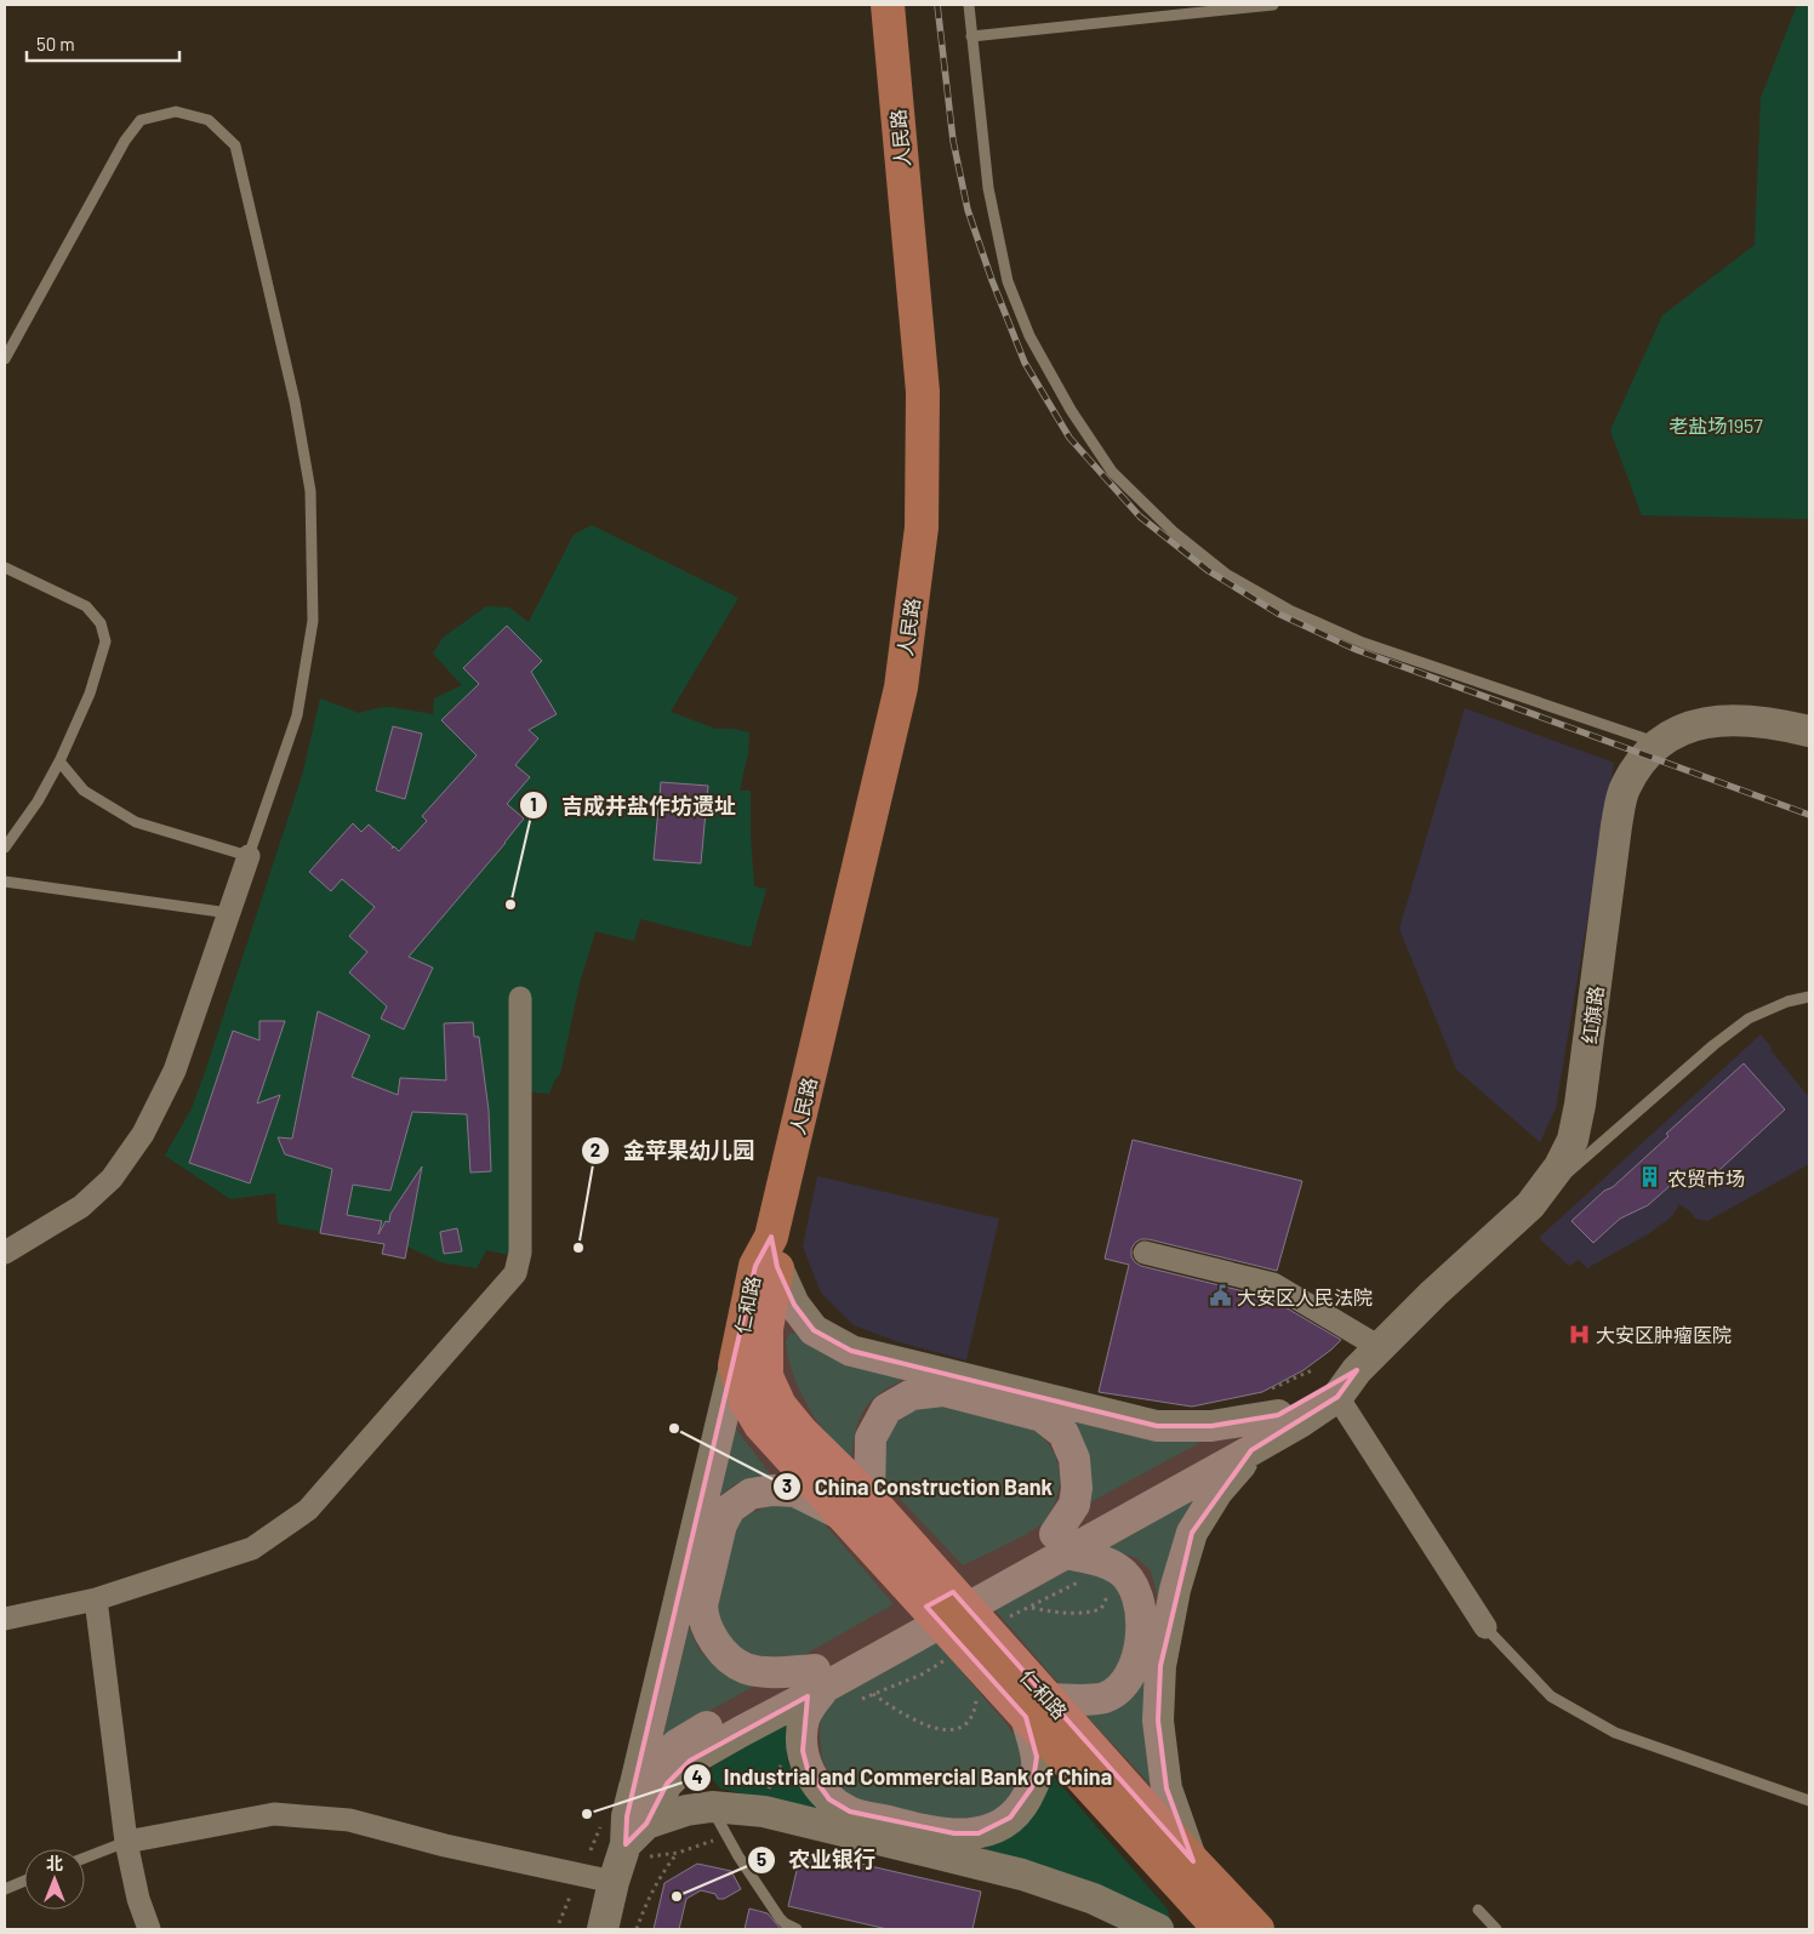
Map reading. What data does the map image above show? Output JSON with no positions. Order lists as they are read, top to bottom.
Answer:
{
  "streets": {
    "main road": ["人民路", "红旗路", "仁和路"]
  },
  "crossings": [
    ["人民路", "仁和路"]
  ],
  "parks": ["老盐场1957"],
  "places": {
    "other": [
      "吉成井盐作坊遗址",
      "金苹果幼儿园",
      "China Construction Bank",
      "Industrial and Commercial Bank of China",
      "农业银行"
    ],
    "building": ["农贸市场"],
    "public building": ["大安区人民法院"],
    "hospital": ["大安区肿瘤医院"]
  },
  "scale_bar": "50 m",
  "north": "top"
}
